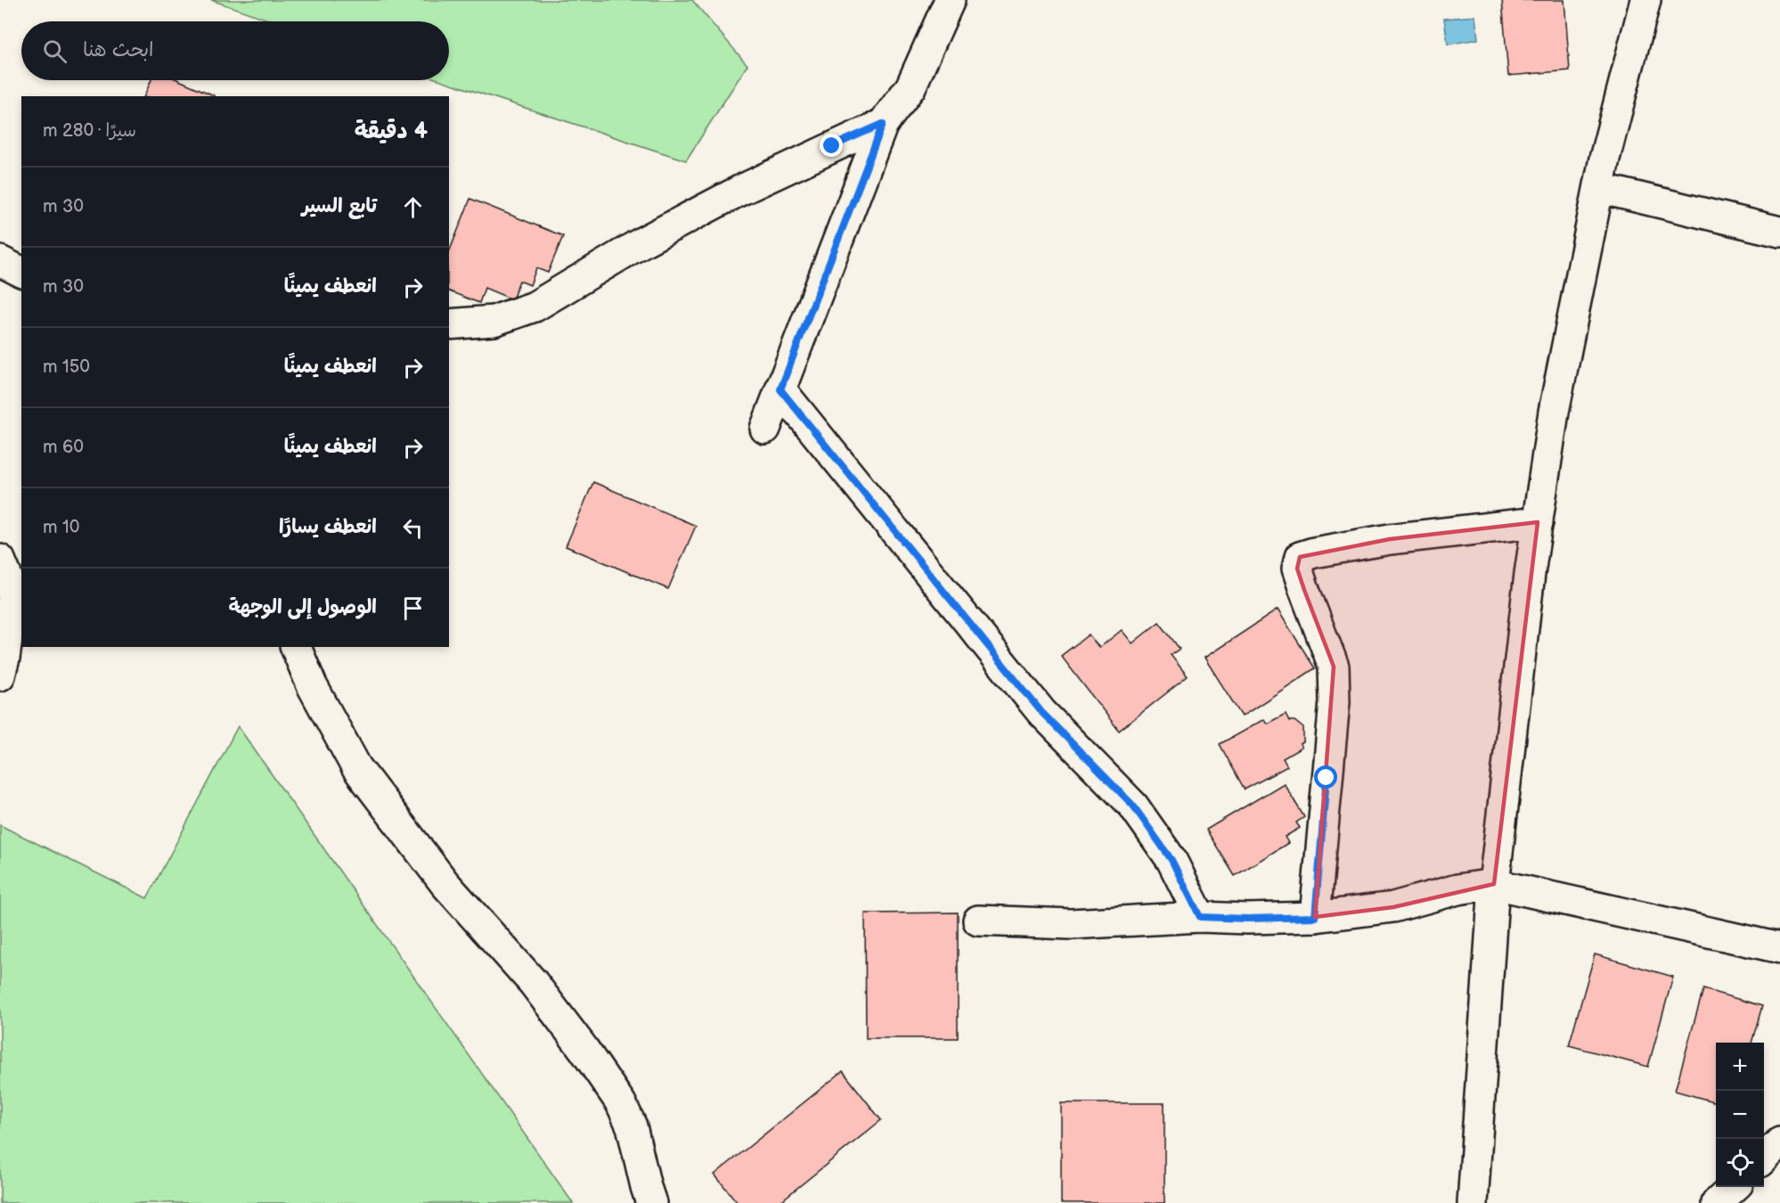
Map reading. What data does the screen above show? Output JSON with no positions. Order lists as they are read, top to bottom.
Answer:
{
  "page": {
    "search": "ابحث هنا",
    "heading": ["4 دقيقة", "سيرًا · 280 m"],
    "list": [
      ["تابع السير", "30 m"],
      ["انعطف يمينًا", "30 m"],
      ["انعطف يمينًا", "150 m"],
      ["انعطف يمينًا", "60 m"],
      ["انعطف يسارًا", "10 m"],
      "الوصول إلى الوجهة"
    ],
    "map_buttons": ["+", "−"]
  }
}
